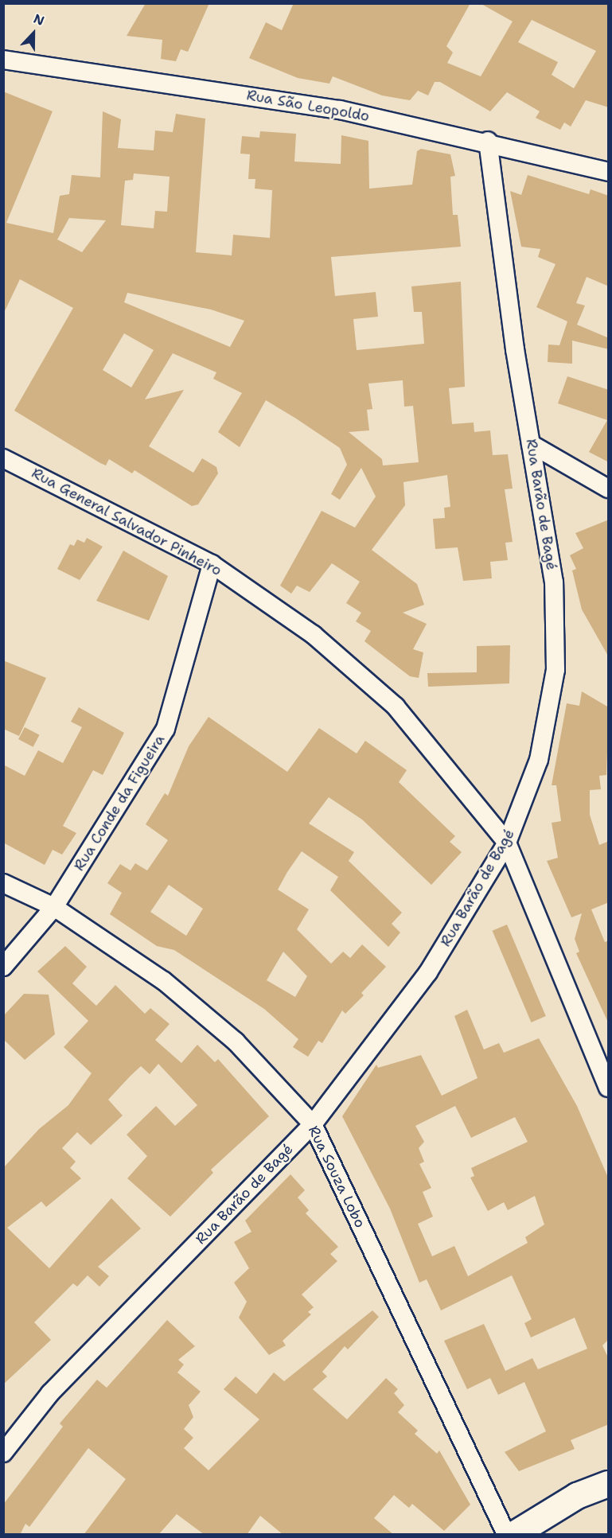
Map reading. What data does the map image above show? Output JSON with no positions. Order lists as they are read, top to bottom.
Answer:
{
  "streets": {
    "street": [
      "Rua São Leopoldo",
      "Rua Barão de Bagé",
      "Rua General Salvador Pinheiro",
      "Rua Conde da Figueira",
      "Rua Souza Lobo"
    ]
  },
  "crossings": [
    ["Rua São Leopoldo", "Rua Barão de Bagé"],
    ["Rua Barão de Bagé", "Rua General Salvador Pinheiro"],
    ["Rua Barão de Bagé", "Rua Souza Lobo"],
    ["Rua General Salvador Pinheiro", "Rua Conde da Figueira"],
    ["Rua Conde da Figueira", "Rua Souza Lobo"]
  ],
  "north": "top"
}
